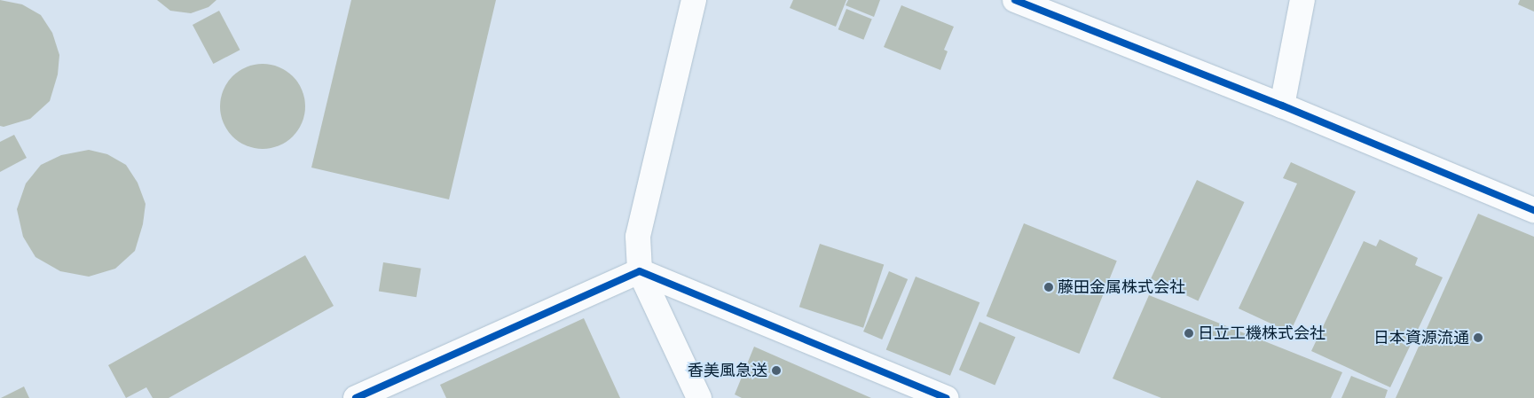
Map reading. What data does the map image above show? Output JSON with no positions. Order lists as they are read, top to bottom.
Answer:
{
  "places": [
    "藤田金属株式会社",
    "日立工機株式会社",
    "日本資源流通",
    "香美風急送"
  ]
}
